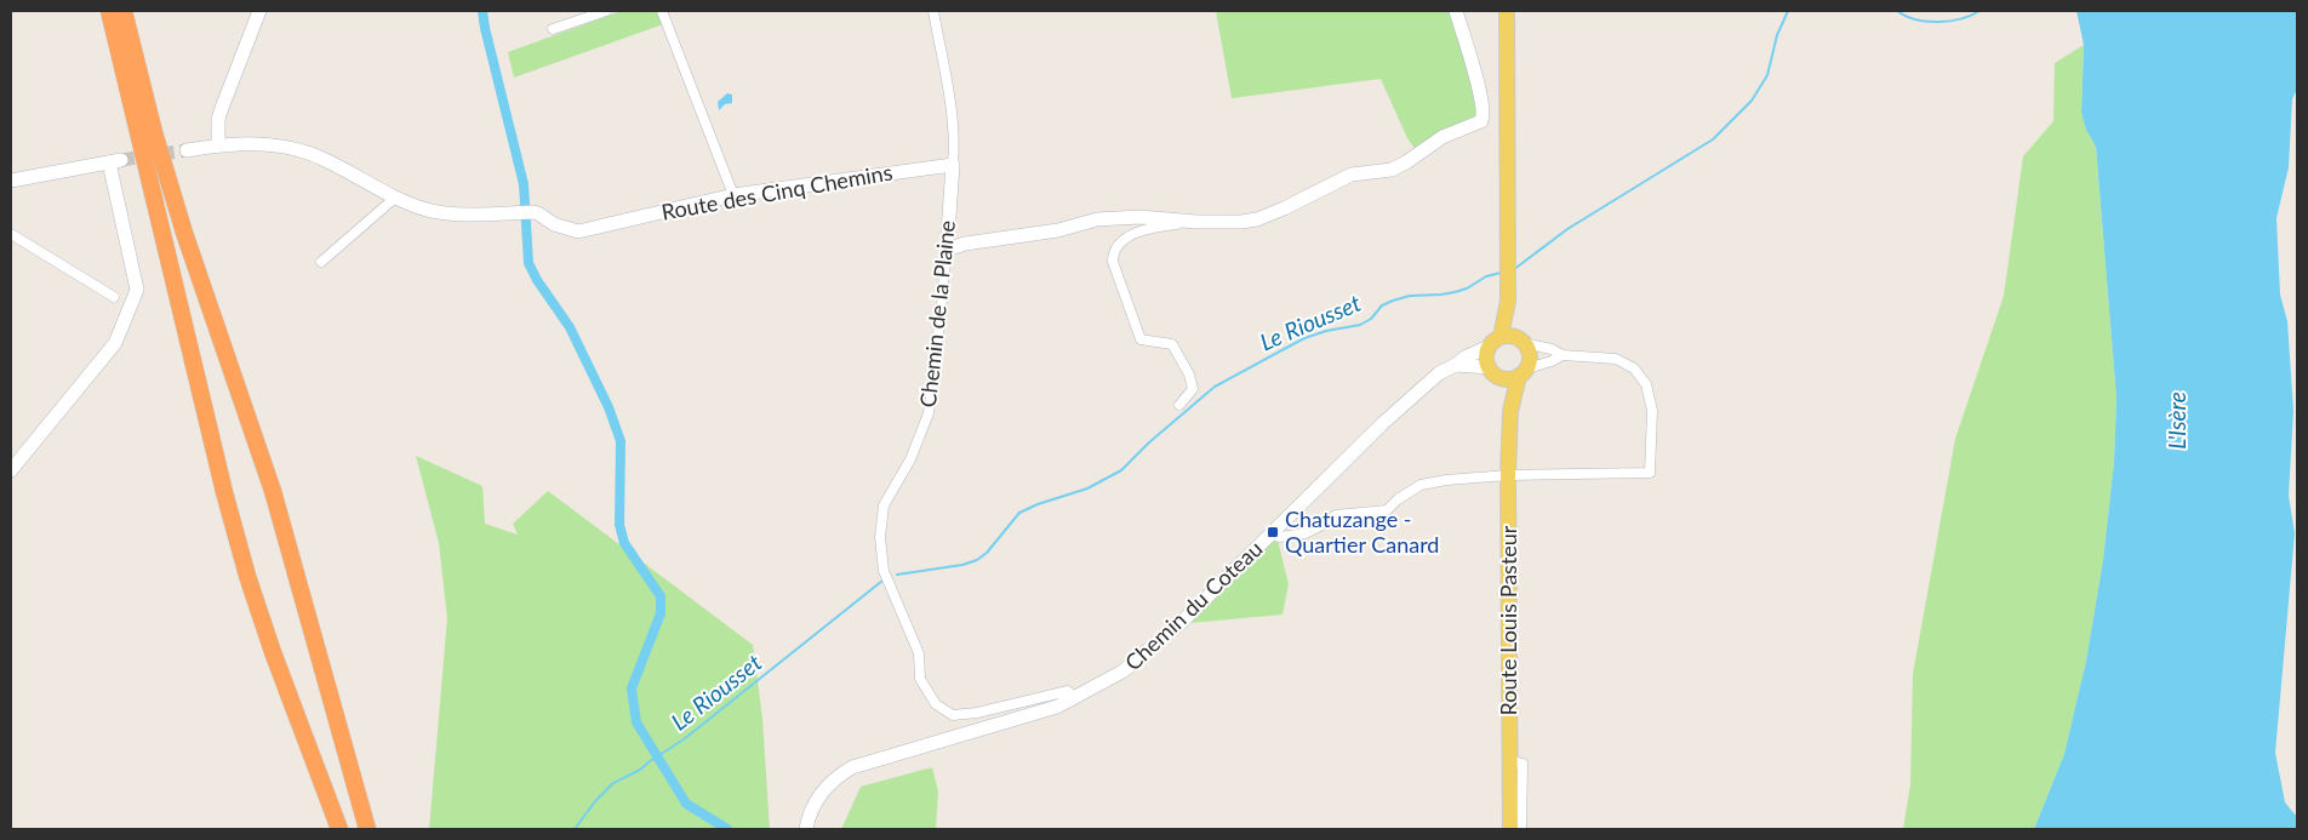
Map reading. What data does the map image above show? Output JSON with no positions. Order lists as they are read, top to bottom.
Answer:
{
  "streets": {
    "main road": ["Route Louis Pasteur"],
    "street": ["Route des Cinq Chemins", "Chemin de la Plaine", "Chemin du Coteau"]
  },
  "crossings": [
    ["Route des Cinq Chemins", "Chemin de la Plaine"],
    ["Chemin de la Plaine", "Chemin du Coteau"],
    ["Chemin du Coteau", "Route Louis Pasteur"]
  ],
  "water": ["Le Riousset", "L'Isère"],
  "places": {
    "transit": ["Chatuzange - Quartier Canard"]
  }
}
